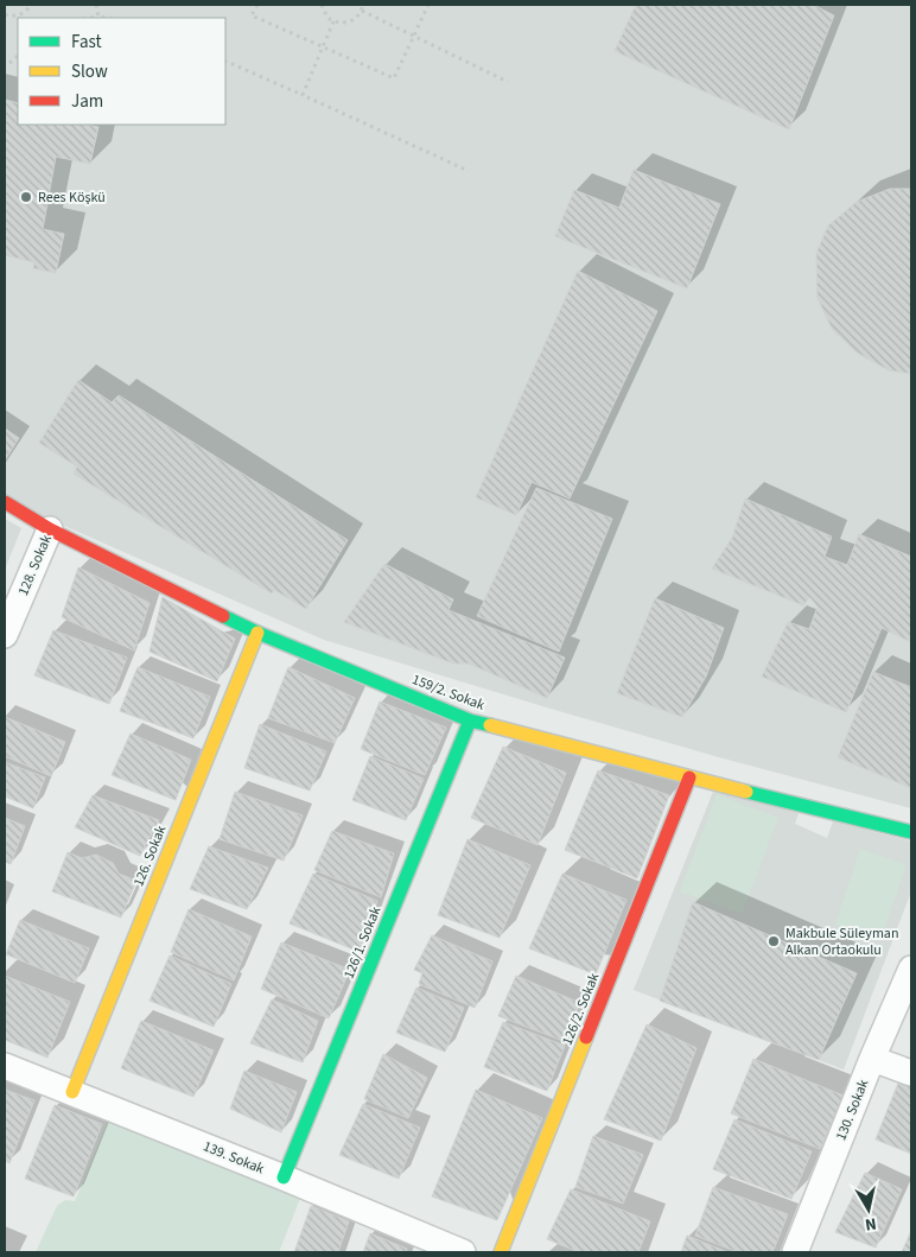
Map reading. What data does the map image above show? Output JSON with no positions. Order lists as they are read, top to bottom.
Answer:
{
  "streets": {
    "street": [
      "128. Sokak",
      "159/2. Sokak",
      "126. Sokak",
      "126/1. Sokak",
      "126/2. Sokak",
      "130. Sokak",
      "139. Sokak"
    ]
  },
  "crossings": [
    ["128. Sokak", "159/2. Sokak"],
    ["159/2. Sokak", "126. Sokak"],
    ["159/2. Sokak", "126/1. Sokak"],
    ["159/2. Sokak", "126/2. Sokak"],
    ["126. Sokak", "139. Sokak"],
    ["126/1. Sokak", "139. Sokak"]
  ],
  "places": ["Rees Köşkü", "Makbule Süleyman Alkan Ortaokulu"],
  "legend": ["Fast", "Slow", "Jam"],
  "north": "bottom"
}
